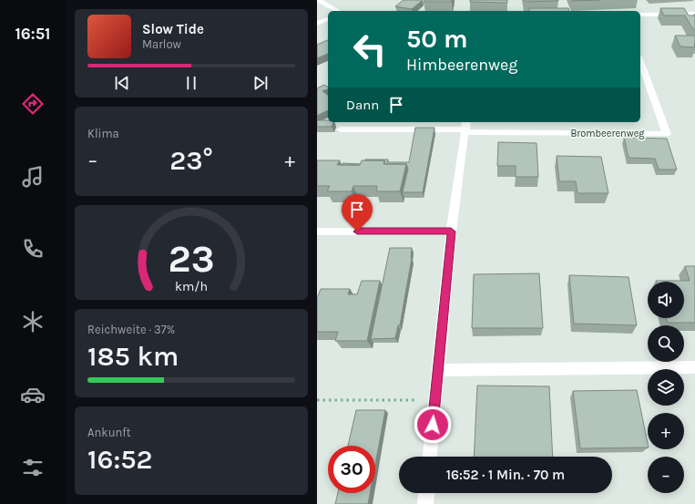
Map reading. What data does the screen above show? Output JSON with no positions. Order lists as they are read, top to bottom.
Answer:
{
  "streets": {
    "street": ["Brombeerenweg"]
  },
  "page": {
    "tabs": "16:51",
    "turn": ["50 m", "Himbeerenweg"],
    "song": ["Slow Tide", "Marlow"],
    "then": "Dann",
    "tile": [
      "Klima",
      ["Reichweite · 37%", "185 km"],
      ["Ankunft", "16:52"]
    ],
    "heat": ["−", "23°", "+"],
    "map_buttons": ["+", "−"],
    "limit": "30",
    "trip": "16:52 · 1 Min. · 70 m",
    "gauge": ["23", "km/h"]
  }
}
